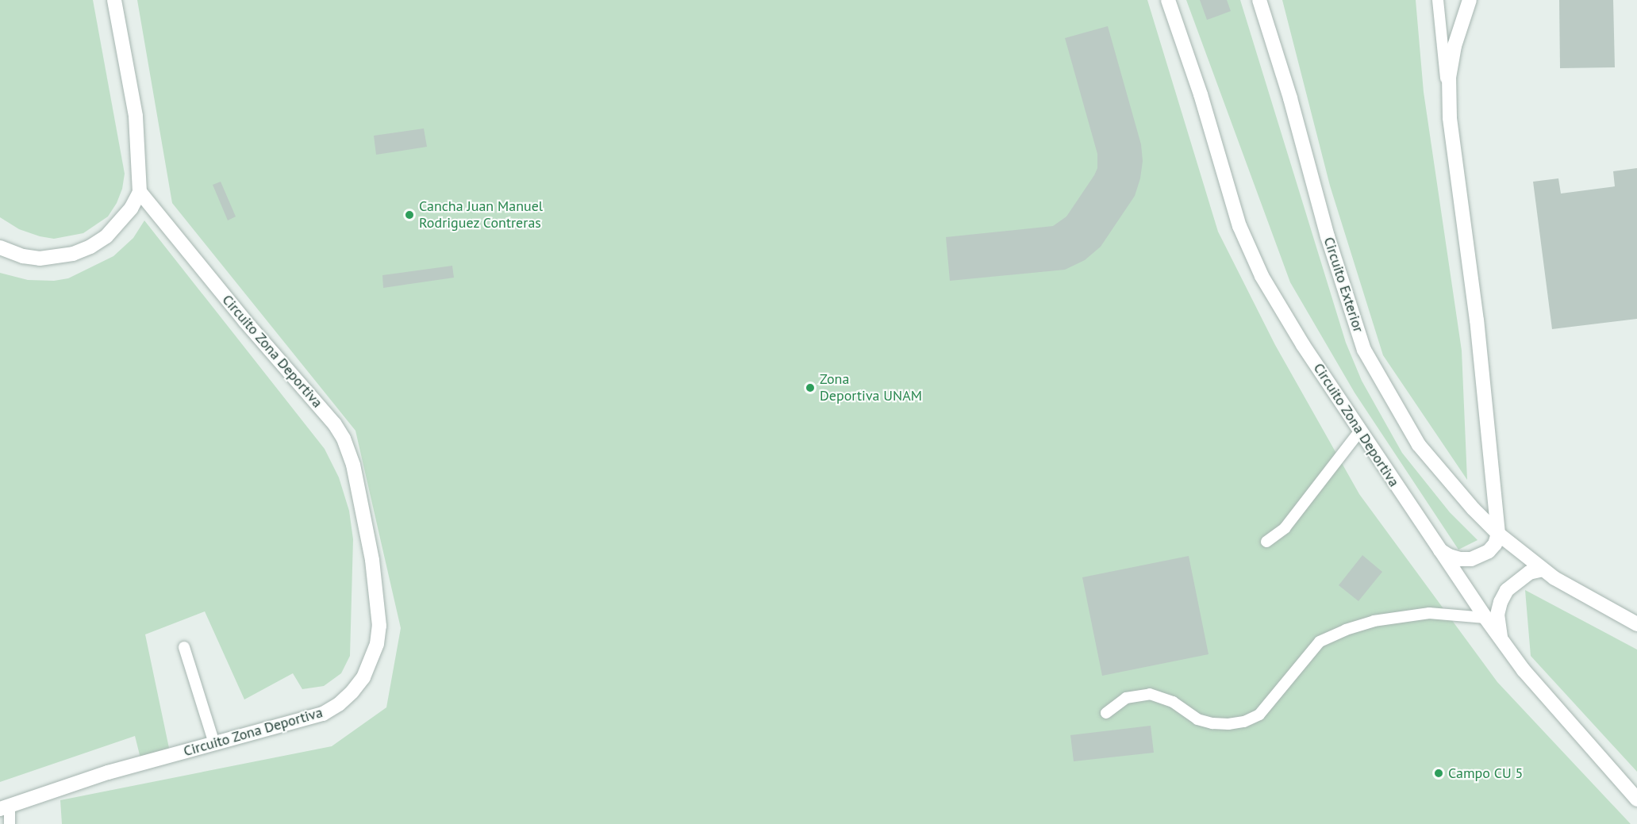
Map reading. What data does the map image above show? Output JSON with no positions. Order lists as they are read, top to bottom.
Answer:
{
  "streets": {
    "street": ["Circuito Exterior", "Circuito Zona Deportiva"]
  },
  "places": ["Cancha Juan Manuel Rodriguez Contreras", "Zona Deportiva UNAM", "Campo CU 5"]
}
